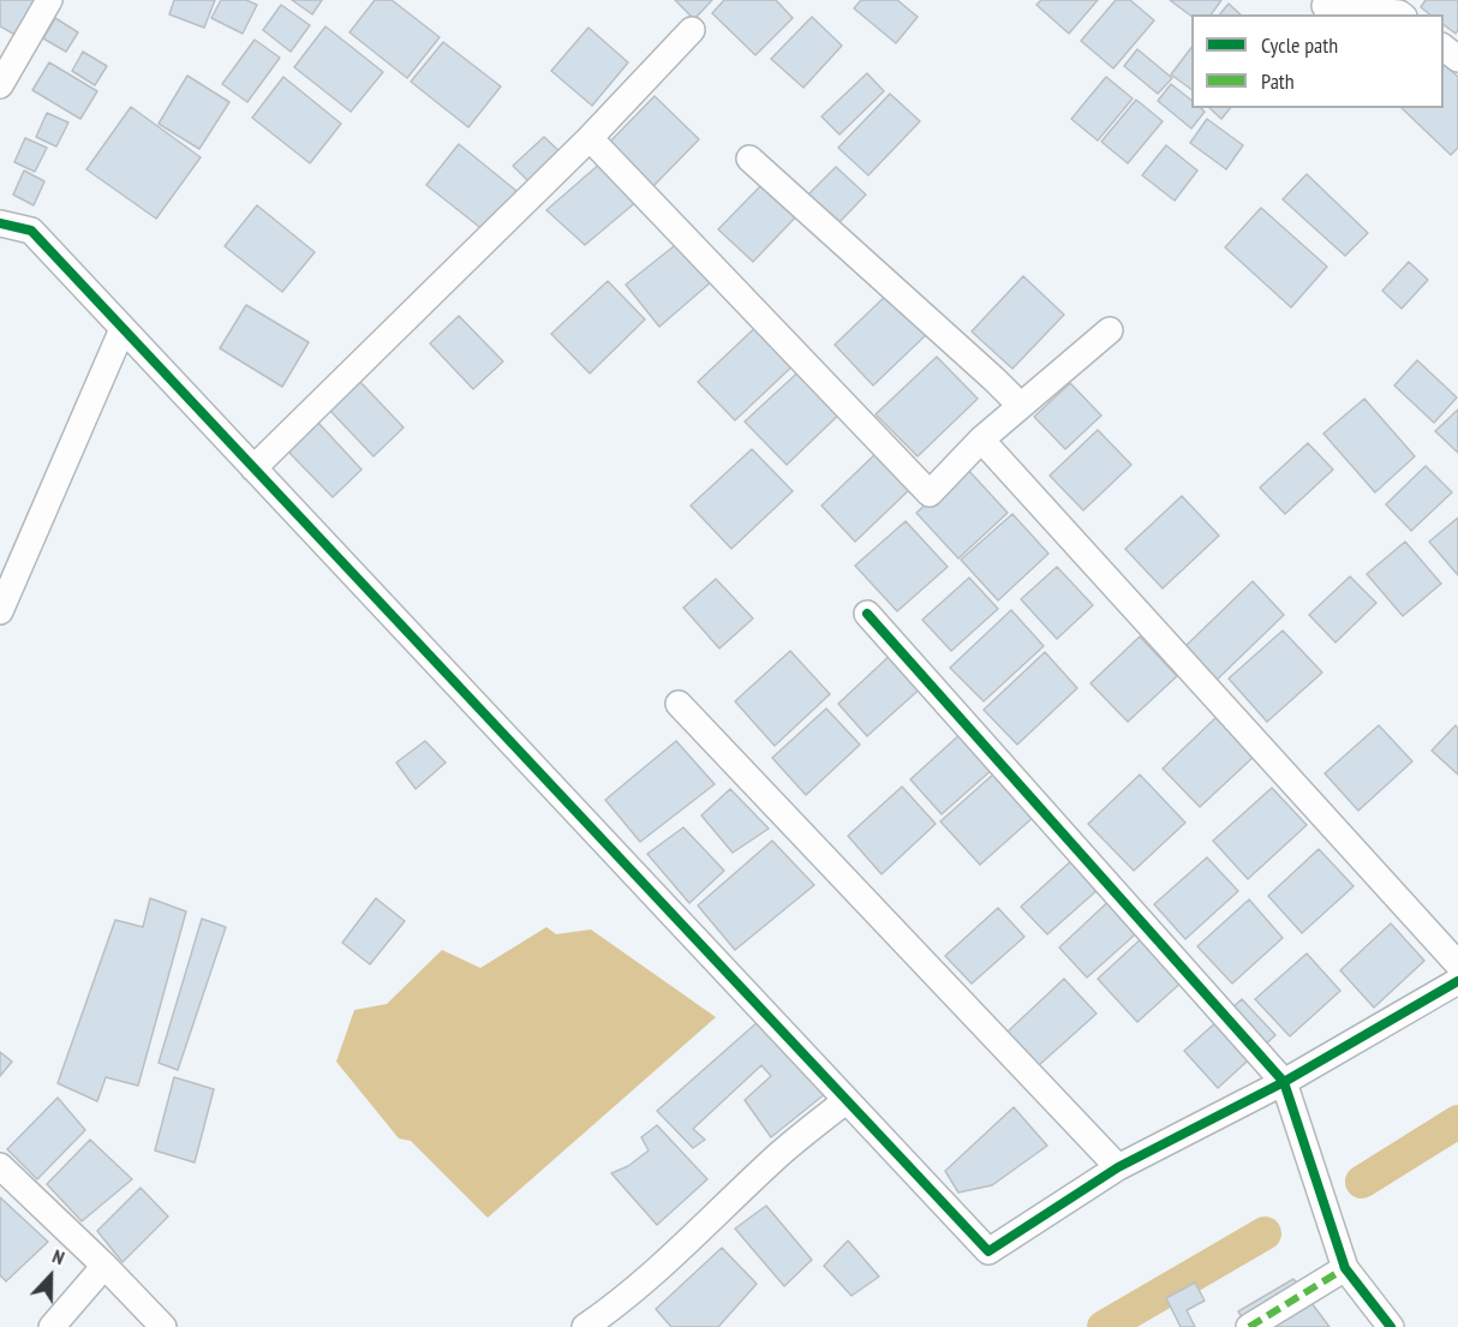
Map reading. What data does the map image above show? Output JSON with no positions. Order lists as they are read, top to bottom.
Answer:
{
  "legend": ["Cycle path", "Path"],
  "north": "top"
}
